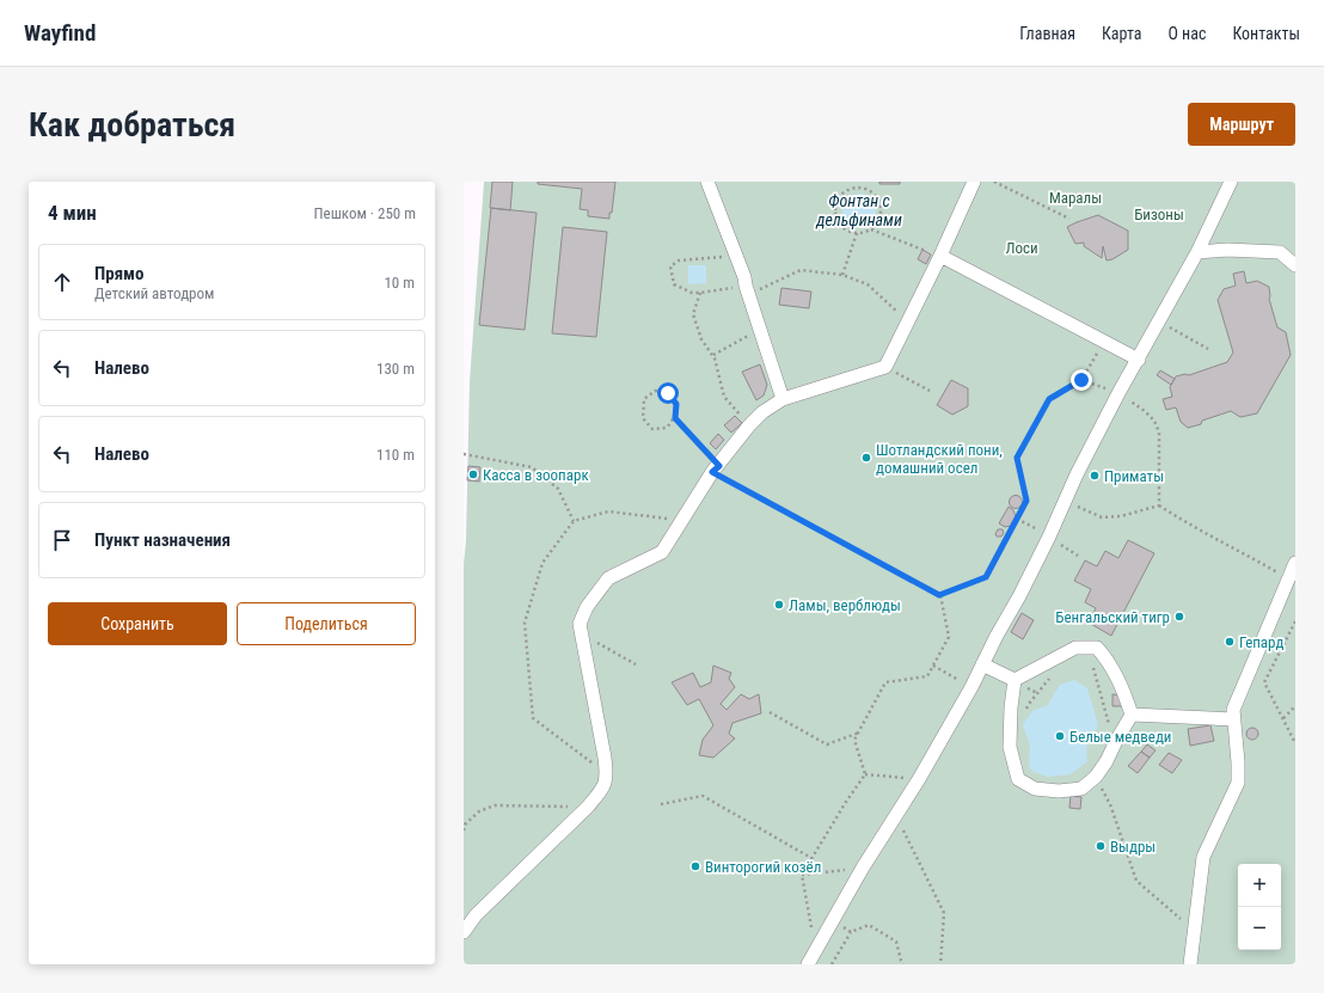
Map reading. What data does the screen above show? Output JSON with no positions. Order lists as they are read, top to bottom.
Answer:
{
  "water": ["Фонтан с дельфинами"],
  "parks": ["Маралы", "Бизоны", "Лоси"],
  "places": [
    "Шотландский пони, домашний осел",
    "Касса в зоопарк",
    "Приматы",
    "Ламы, верблюды",
    "Бенгальский тигр",
    "Гепард",
    "Белые медведи",
    "Выдры",
    "Винторогий козёл"
  ],
  "page": {
    "header": "Wayfind",
    "nav": [
      "Главная",
      "Карта",
      "О нас",
      "Контакты"
    ],
    "buttons": [
      "Маршрут",
      ["Сохранить", "Поделиться"]
    ],
    "title": "Как добраться",
    "heading": ["4 мин", "Пешком · 250 m"],
    "list": [
      ["Прямо", "Детский автодром", "10 m"],
      ["Налево", "130 m"],
      ["Налево", "110 m"],
      "Пункт назначения"
    ],
    "map_buttons": ["+", "−"]
  }
}
